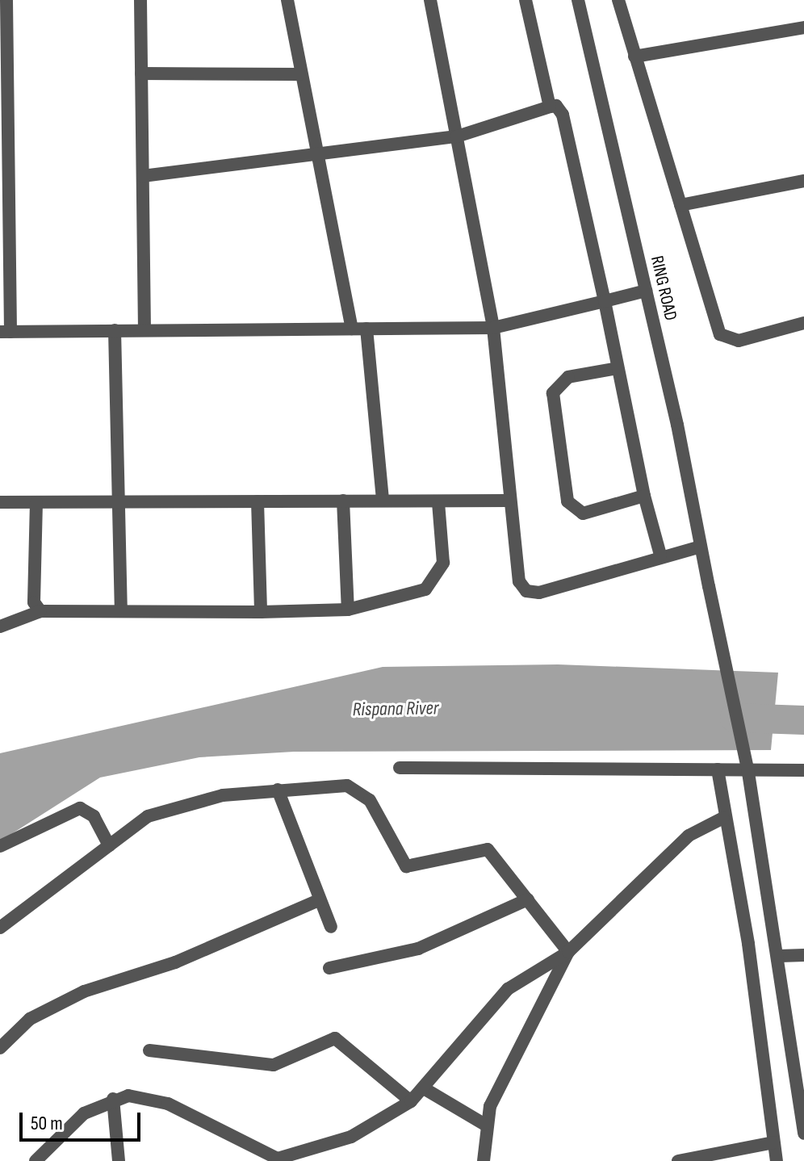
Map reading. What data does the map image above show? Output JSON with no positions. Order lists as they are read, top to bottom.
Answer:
{
  "streets": {
    "street": ["RING ROAD"]
  },
  "water": ["Rispana River"],
  "scale_bar": "50 m"
}
